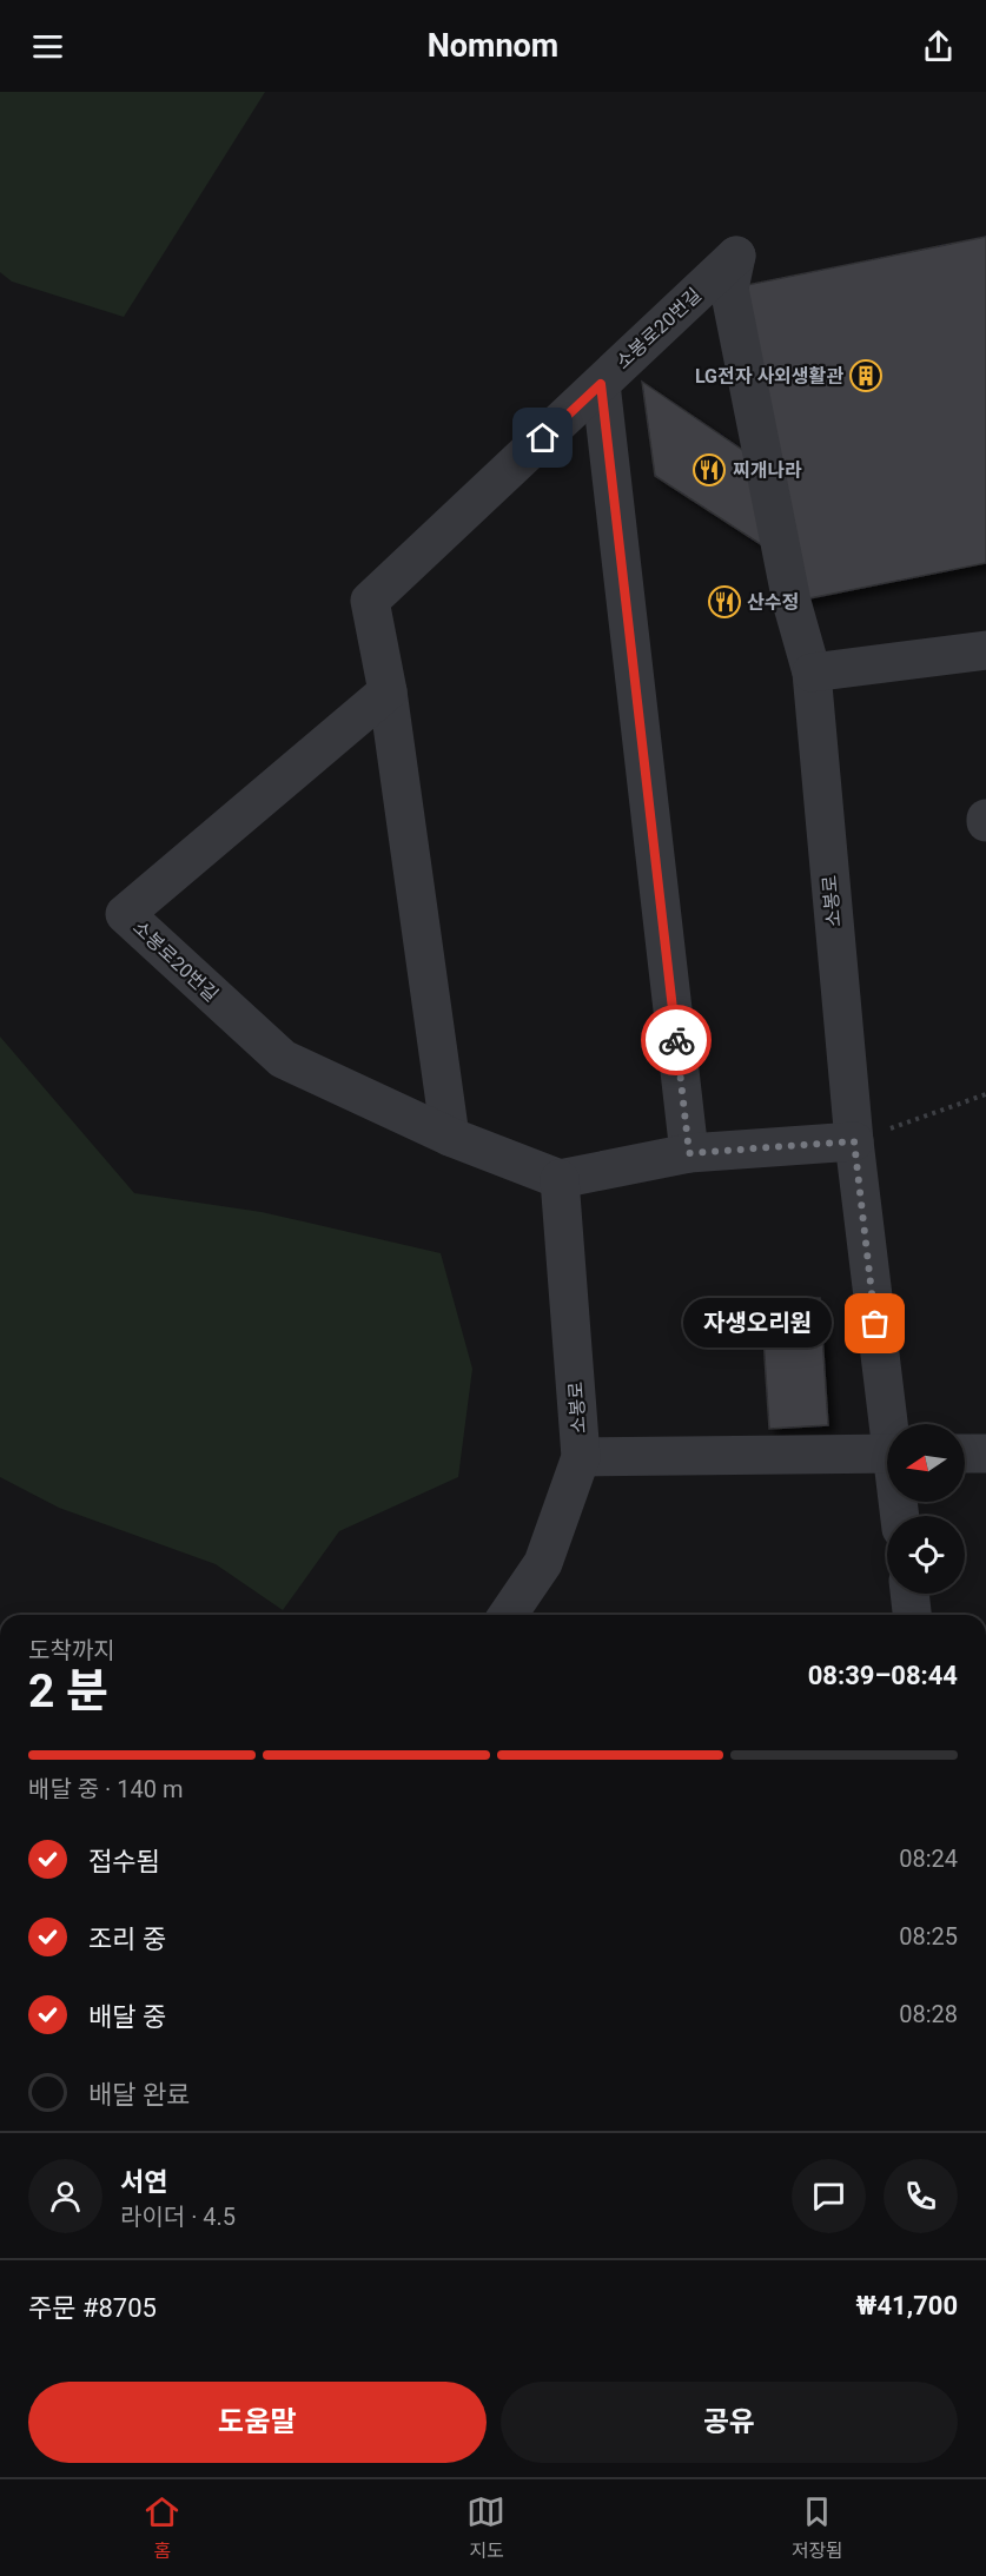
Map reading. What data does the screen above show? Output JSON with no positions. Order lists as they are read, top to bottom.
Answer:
{
  "streets": {
    "street": ["소봉로20번길", "소봉로"]
  },
  "crossings": [
    ["소봉로20번길", "소봉로"]
  ],
  "places": {
    "building": ["LG전자 사외생활관"],
    "restaurant": ["찌개나라", "산수정"],
    "other": ["자생오리원"]
  },
  "north": "left",
  "page": {
    "header": "Nomnom",
    "bubble": "자생오리원",
    "heading": ["2 분", "도착까지", "08:39–08:44"],
    "panel": [
      "서연",
      "라이더 · 4.5",
      "주문 #8705",
      "₩41,700"
    ],
    "bar": "배달 중 · 140 m",
    "list": [
      ["접수됨", "08:24"],
      ["조리 중", "08:25"],
      ["배달 중", "08:28"],
      "배달 완료"
    ],
    "buttons": ["도움말", "공유"],
    "tabs": ["홈", "지도", "저장됨"]
  }
}
